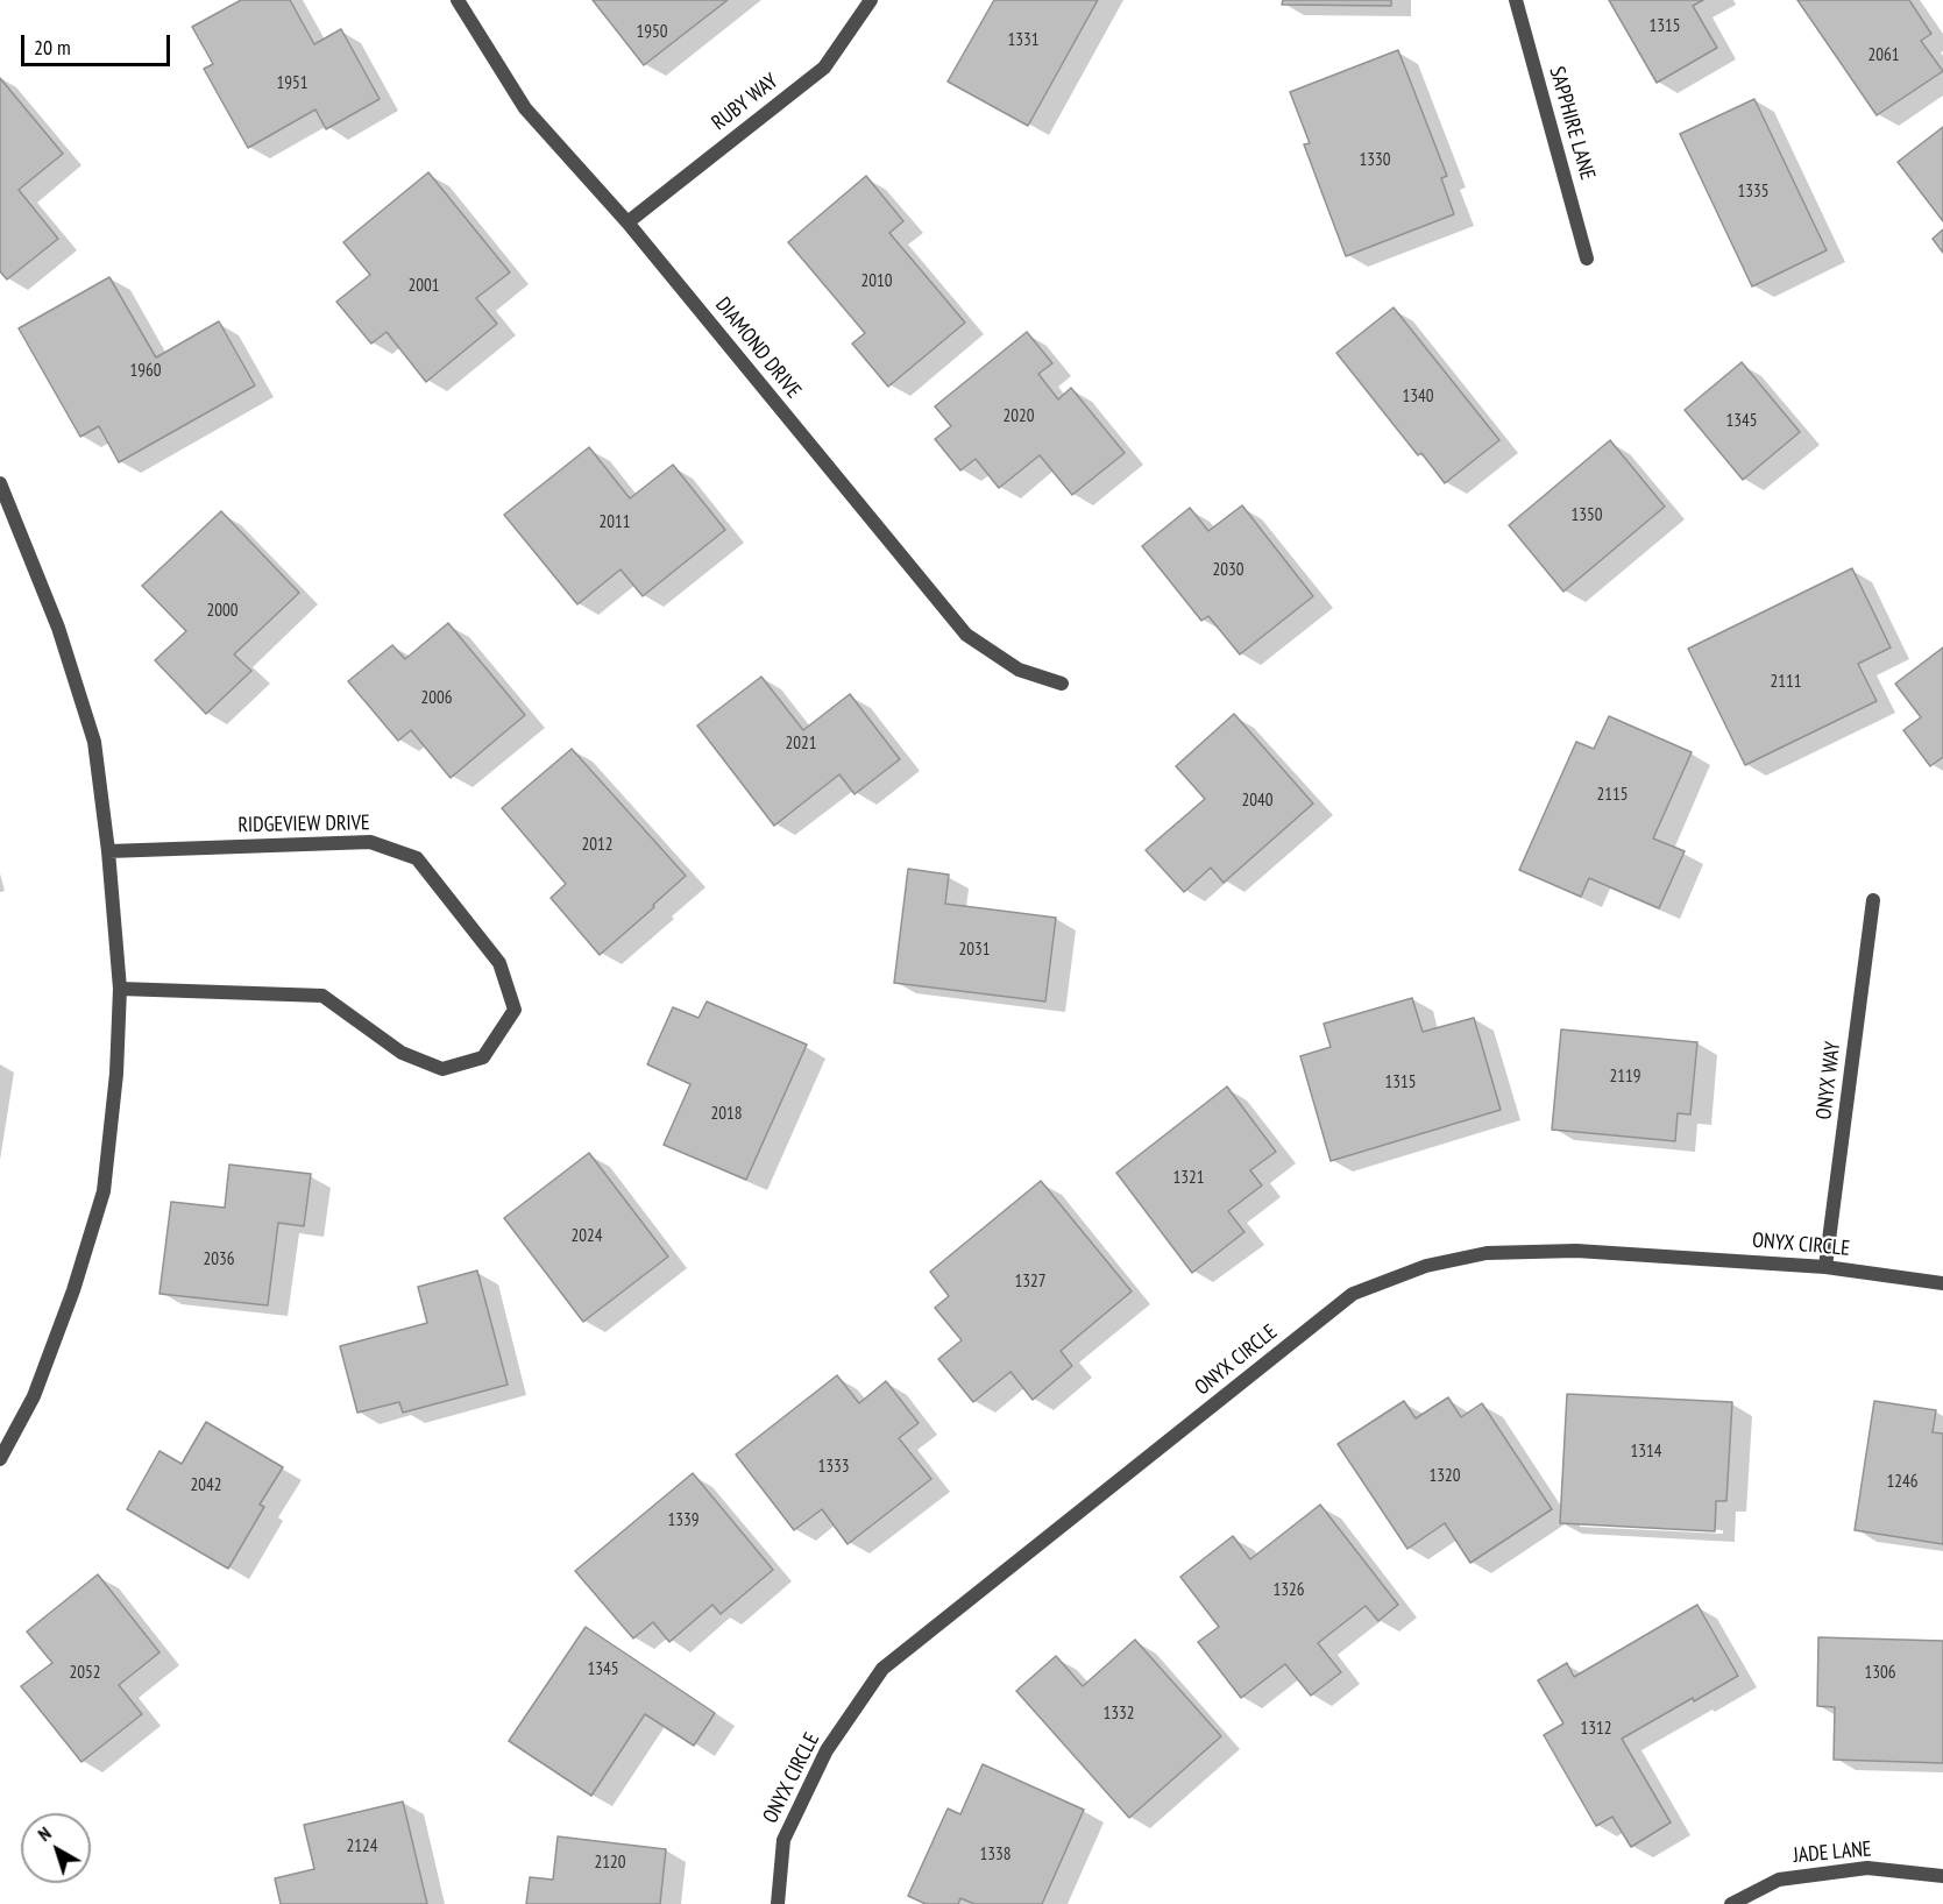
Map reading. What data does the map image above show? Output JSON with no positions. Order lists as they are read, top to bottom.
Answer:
{
  "streets": {
    "street": [
      "RUBY WAY",
      "SAPPHIRE LANE",
      "DIAMOND DRIVE",
      "RIDGEVIEW DRIVE",
      "ONYX WAY",
      "ONYX CIRCLE",
      "JADE LANE"
    ]
  },
  "crossings": [
    ["RUBY WAY", "DIAMOND DRIVE"],
    ["ONYX WAY", "ONYX CIRCLE"]
  ],
  "house_numbers": [
    "1315",
    "1950",
    "1331",
    "2061",
    "1951",
    "1330",
    "1335",
    "2010",
    "2001",
    "1960",
    "1340",
    "2020",
    "1345",
    "1350",
    "2011",
    "2030",
    "2000",
    "2111",
    "2006",
    "2021",
    "2115",
    "2040",
    "2012",
    "2031",
    "2119",
    "1315",
    "2018",
    "1321",
    "2024",
    "2036",
    "1327",
    "1314",
    "1333",
    "1320",
    "1246",
    "2042",
    "1339",
    "1326",
    "1345",
    "2052",
    "1306",
    "1332",
    "1312",
    "2124",
    "1338",
    "2120"
  ],
  "scale_bar": "20 m",
  "north": "top left"
}
